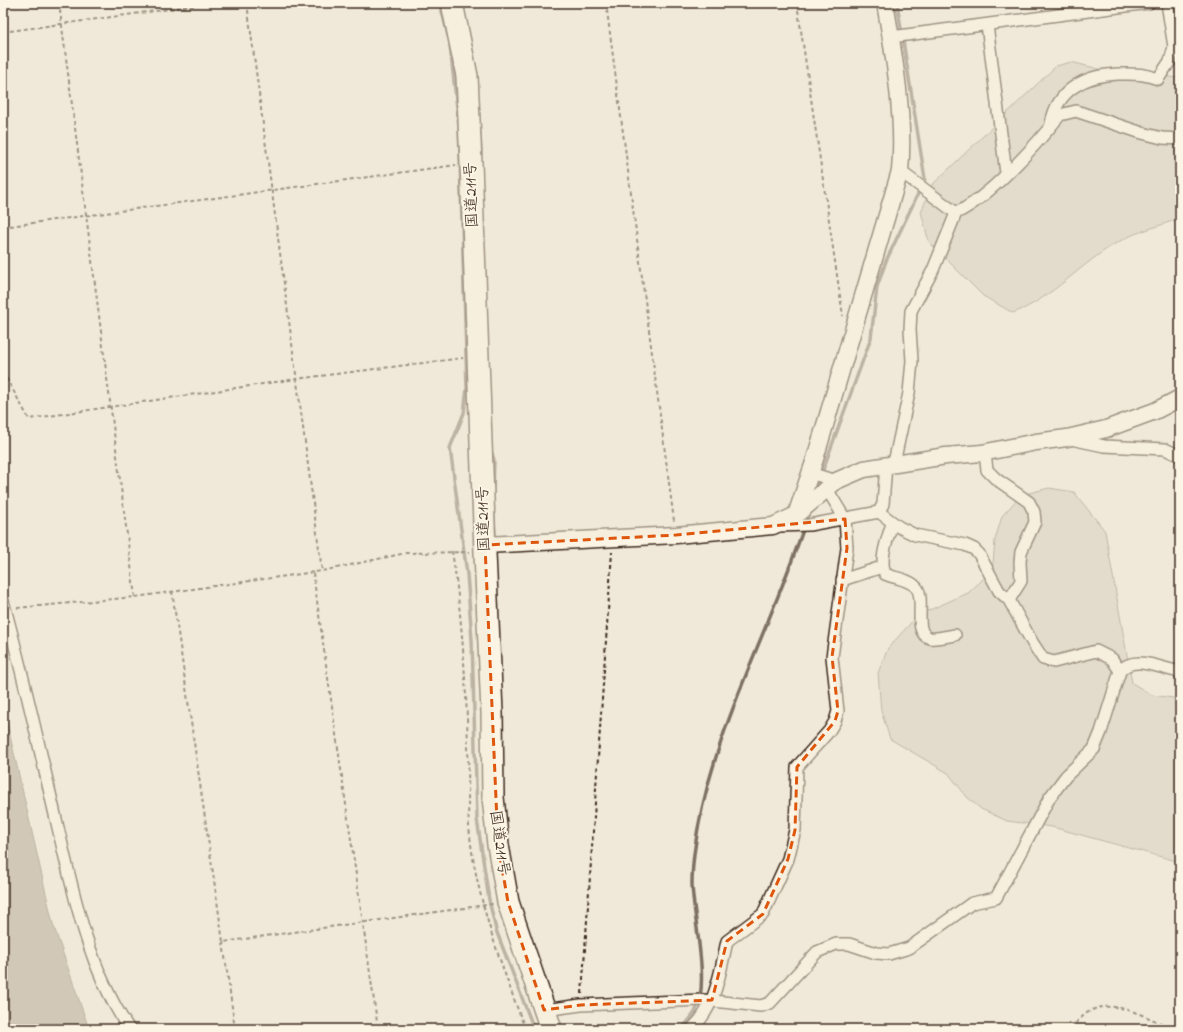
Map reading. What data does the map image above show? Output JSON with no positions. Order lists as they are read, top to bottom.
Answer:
{
  "streets": {
    "highway": ["国道211号"]
  }
}
